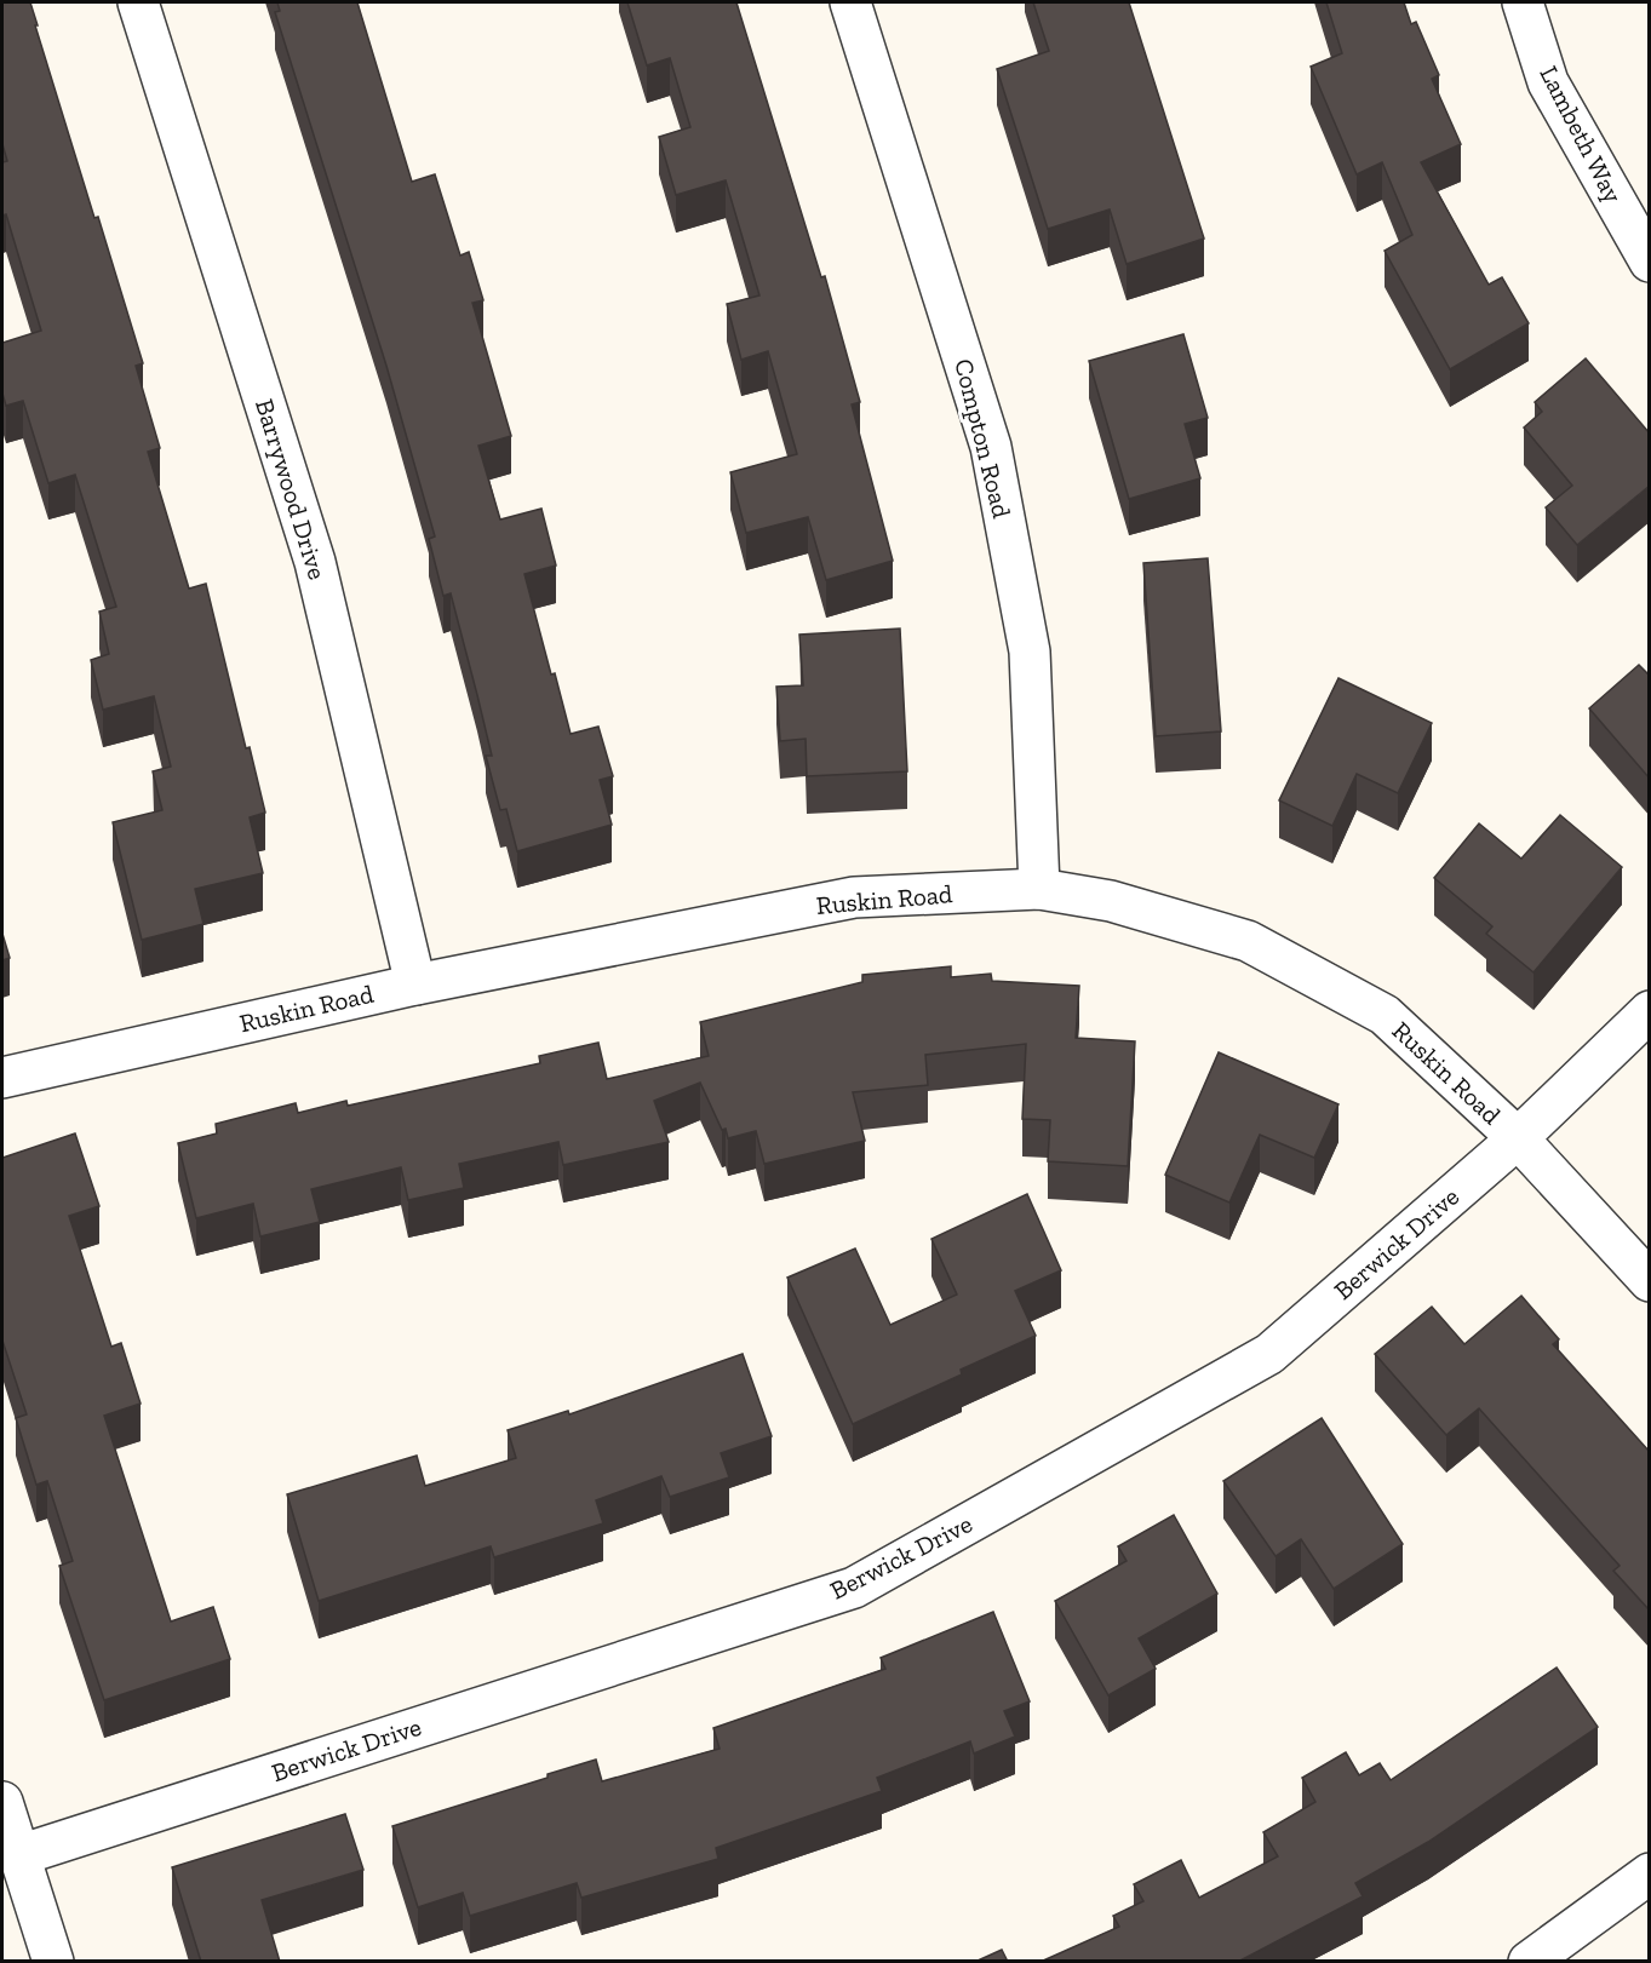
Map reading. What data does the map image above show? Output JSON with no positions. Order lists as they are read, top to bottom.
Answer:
{
  "streets": {
    "street": [
      "Lambeth Way",
      "Compton Road",
      "Barrywood Drive",
      "Ruskin Road",
      "Berwick Drive"
    ]
  },
  "crossings": [
    ["Compton Road", "Ruskin Road"],
    ["Barrywood Drive", "Ruskin Road"],
    ["Ruskin Road", "Berwick Drive"]
  ]
}
